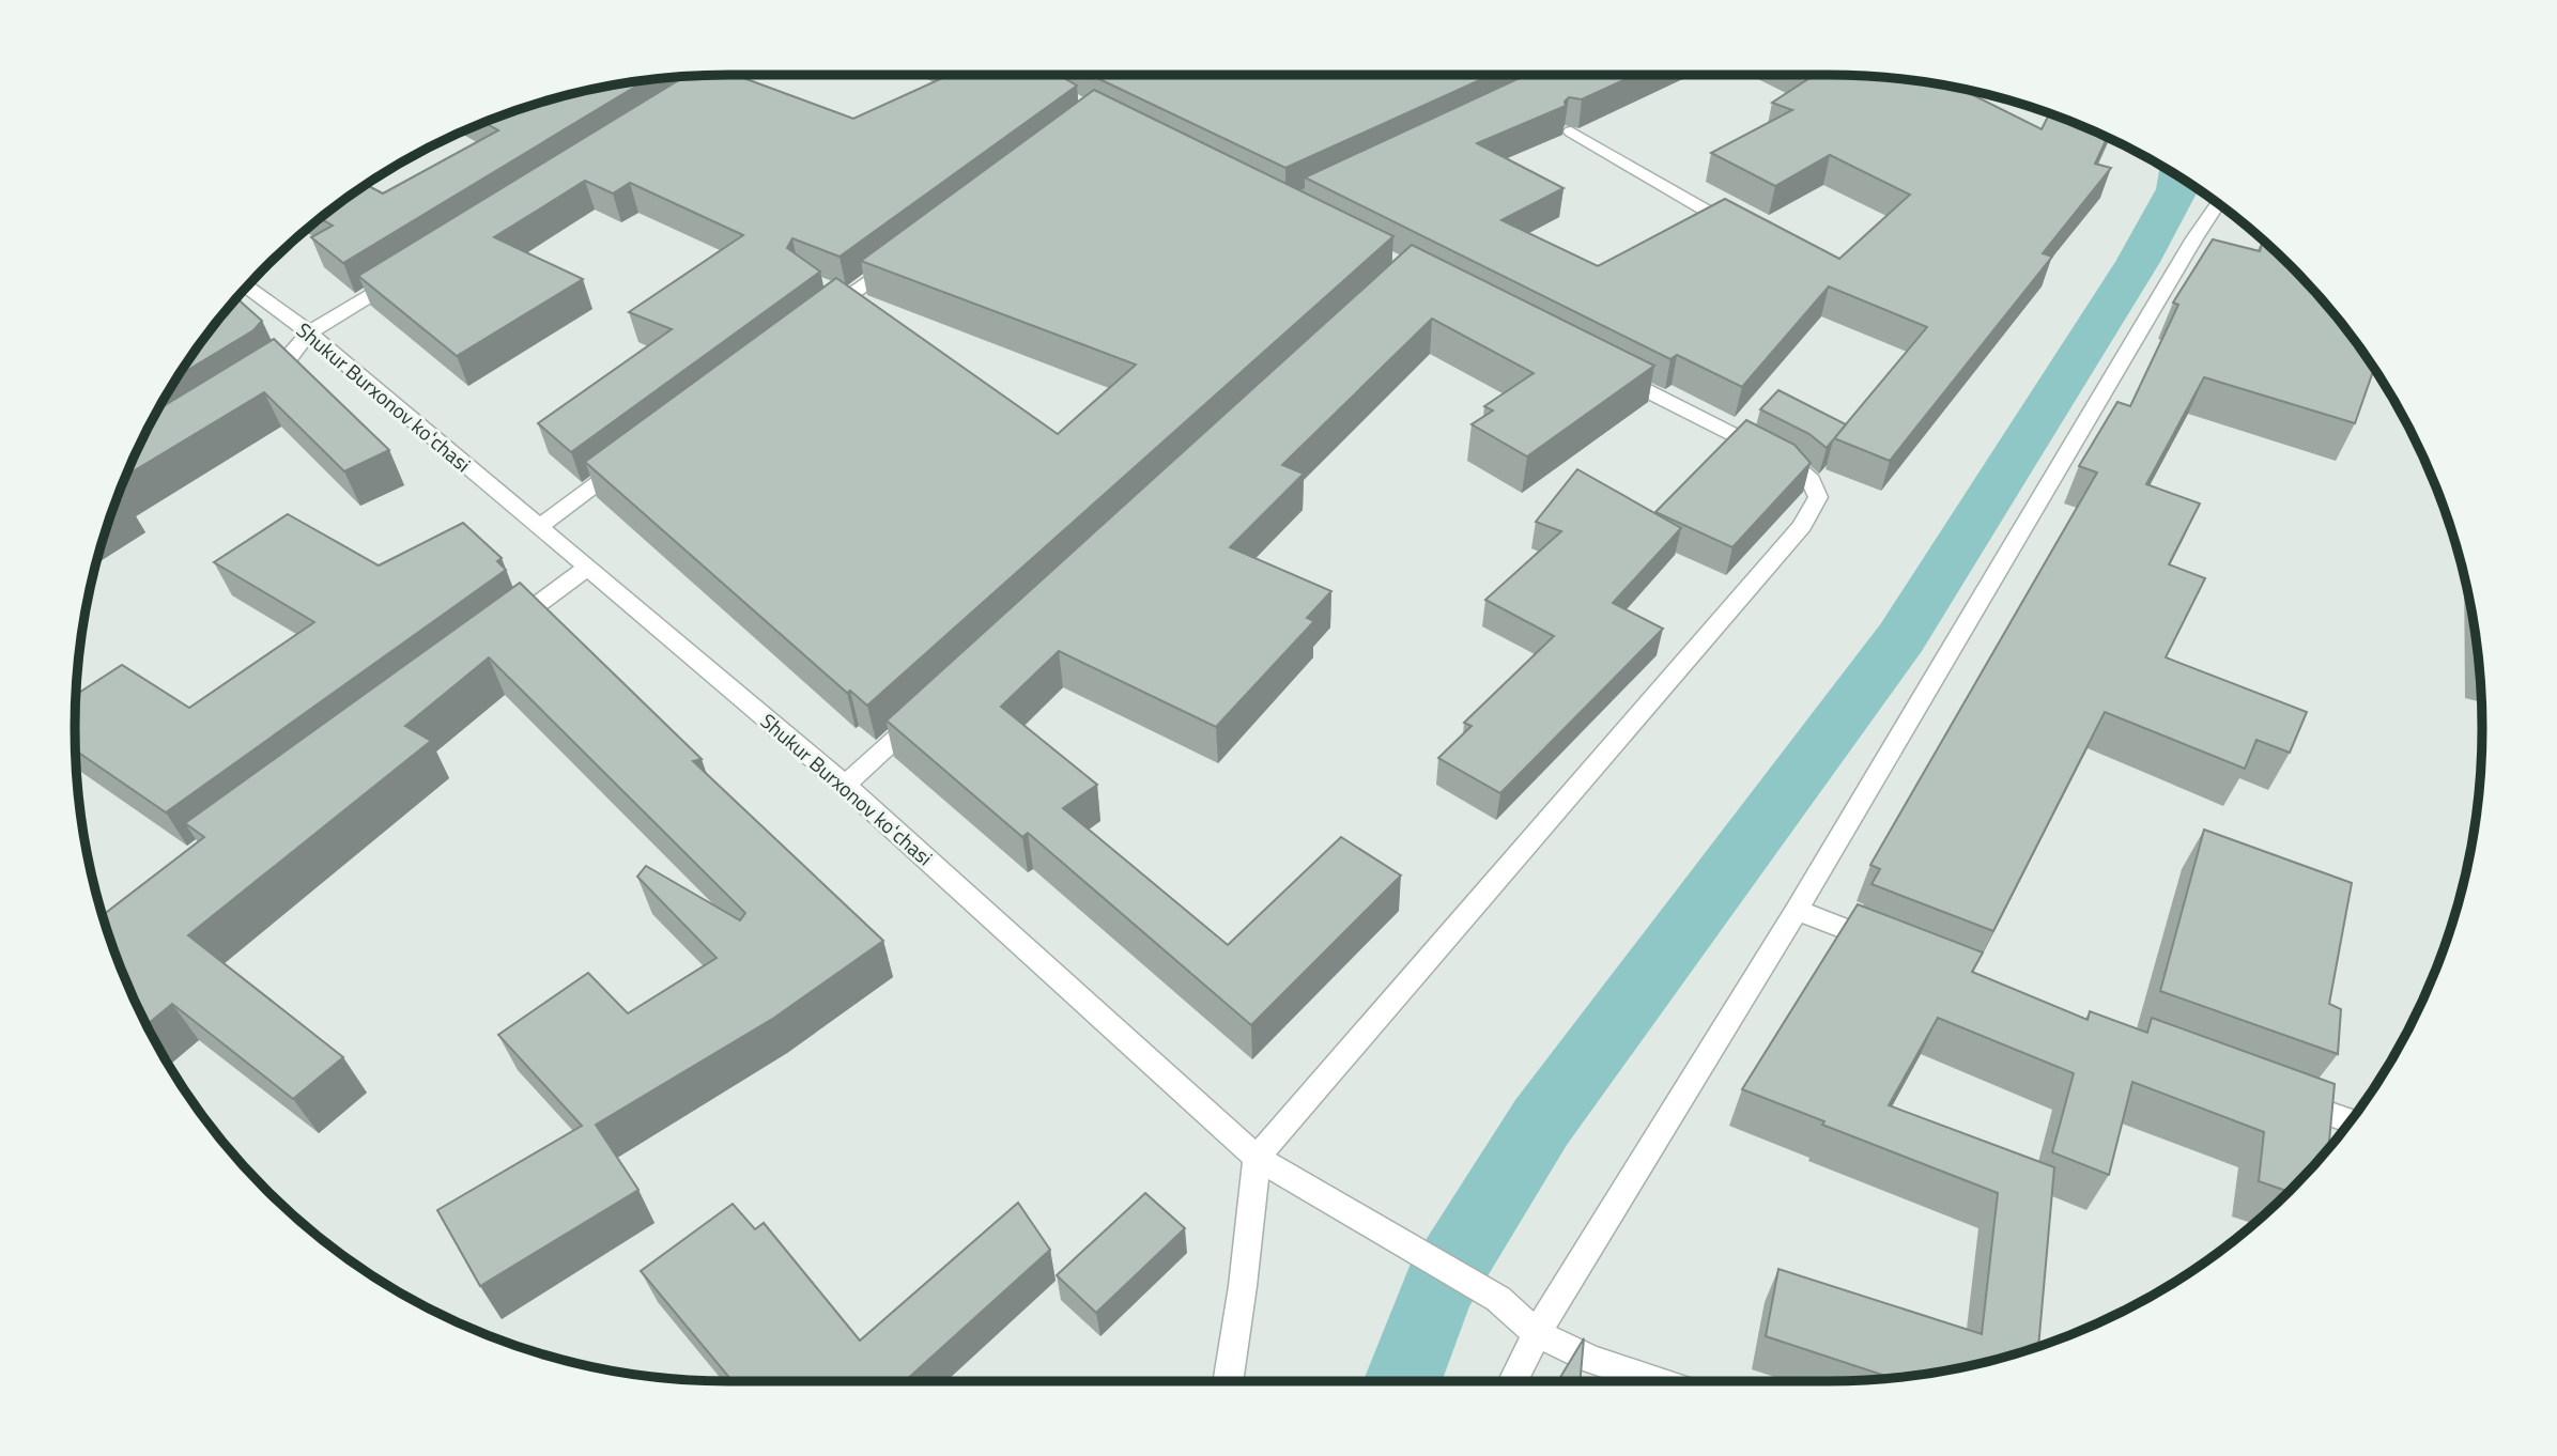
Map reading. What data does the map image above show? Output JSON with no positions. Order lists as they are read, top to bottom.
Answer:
{
  "streets": {
    "street": ["Shukur Burxonov koʻchasi"]
  }
}
